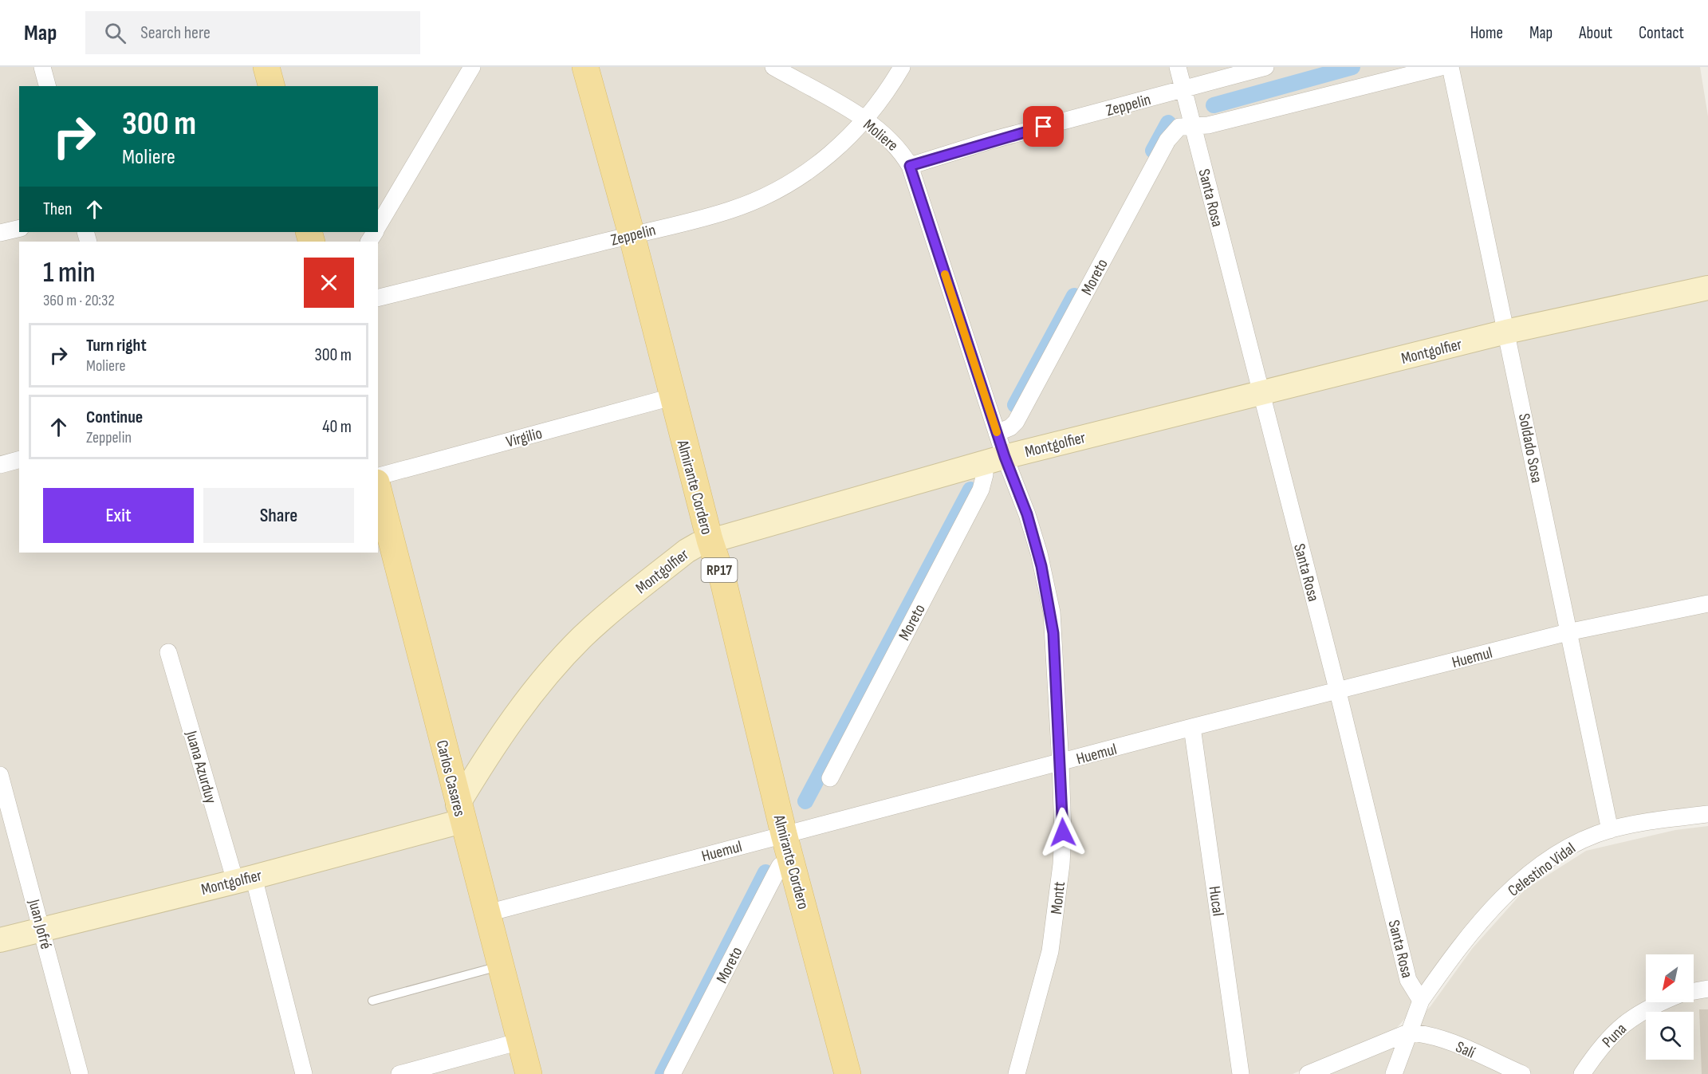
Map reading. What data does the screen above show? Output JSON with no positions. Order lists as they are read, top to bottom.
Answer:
{
  "streets": {
    "main road": ["Almirante Cordero", "RP17", "Carlos Casares"],
    "street": [
      "Zeppelin",
      "Moliere",
      "Santa Rosa",
      "Moreto",
      "Montgolfier",
      "Virgilio",
      "Soldado Sosa",
      "Huemul",
      "Juana Azurduy",
      "Celestino Vidal",
      "Montt",
      "Hucal",
      "Juan Jofré",
      "Puna",
      "Salí"
    ]
  },
  "crossings": [
    ["Zeppelin", "Moliere"],
    ["Zeppelin", "Santa Rosa"],
    ["Zeppelin", "Almirante Cordero"],
    ["Moliere", "Montt"],
    ["Santa Rosa", "Moreto"],
    ["Santa Rosa", "Montgolfier"],
    ["Santa Rosa", "Huemul"],
    ["Santa Rosa", "Celestino Vidal"],
    ["Moreto", "Montgolfier"],
    ["Moreto", "Almirante Cordero"],
    ["Moreto", "Montt"],
    ["Montgolfier", "Soldado Sosa"],
    ["Montgolfier", "Almirante Cordero"],
    ["Montgolfier", "Juana Azurduy"],
    ["Montgolfier", "Carlos Casares"],
    ["Montgolfier", "Montt"],
    ["Montgolfier", "Juan Jofré"],
    ["Virgilio", "Almirante Cordero"],
    ["Soldado Sosa", "Huemul"],
    ["Soldado Sosa", "Celestino Vidal"],
    ["Almirante Cordero", "Huemul"],
    ["Huemul", "Carlos Casares"],
    ["Huemul", "Montt"],
    ["Huemul", "Hucal"]
  ],
  "north": "bottom left",
  "page": {
    "header": "Map",
    "search": "Search here",
    "nav": [
      "Home",
      "Map",
      "About",
      "Contact"
    ],
    "turn": ["300 m", "Moliere"],
    "then": "Then",
    "heading": ["1 min", "360 m · 20:32"],
    "list": [
      {
        "name": "Turn right",
        "note": "Moliere",
        "value": "300 m"
      },
      {
        "name": "Continue",
        "note": "Zeppelin",
        "value": "40 m"
      }
    ],
    "buttons": ["Exit", "Share"]
  }
}
